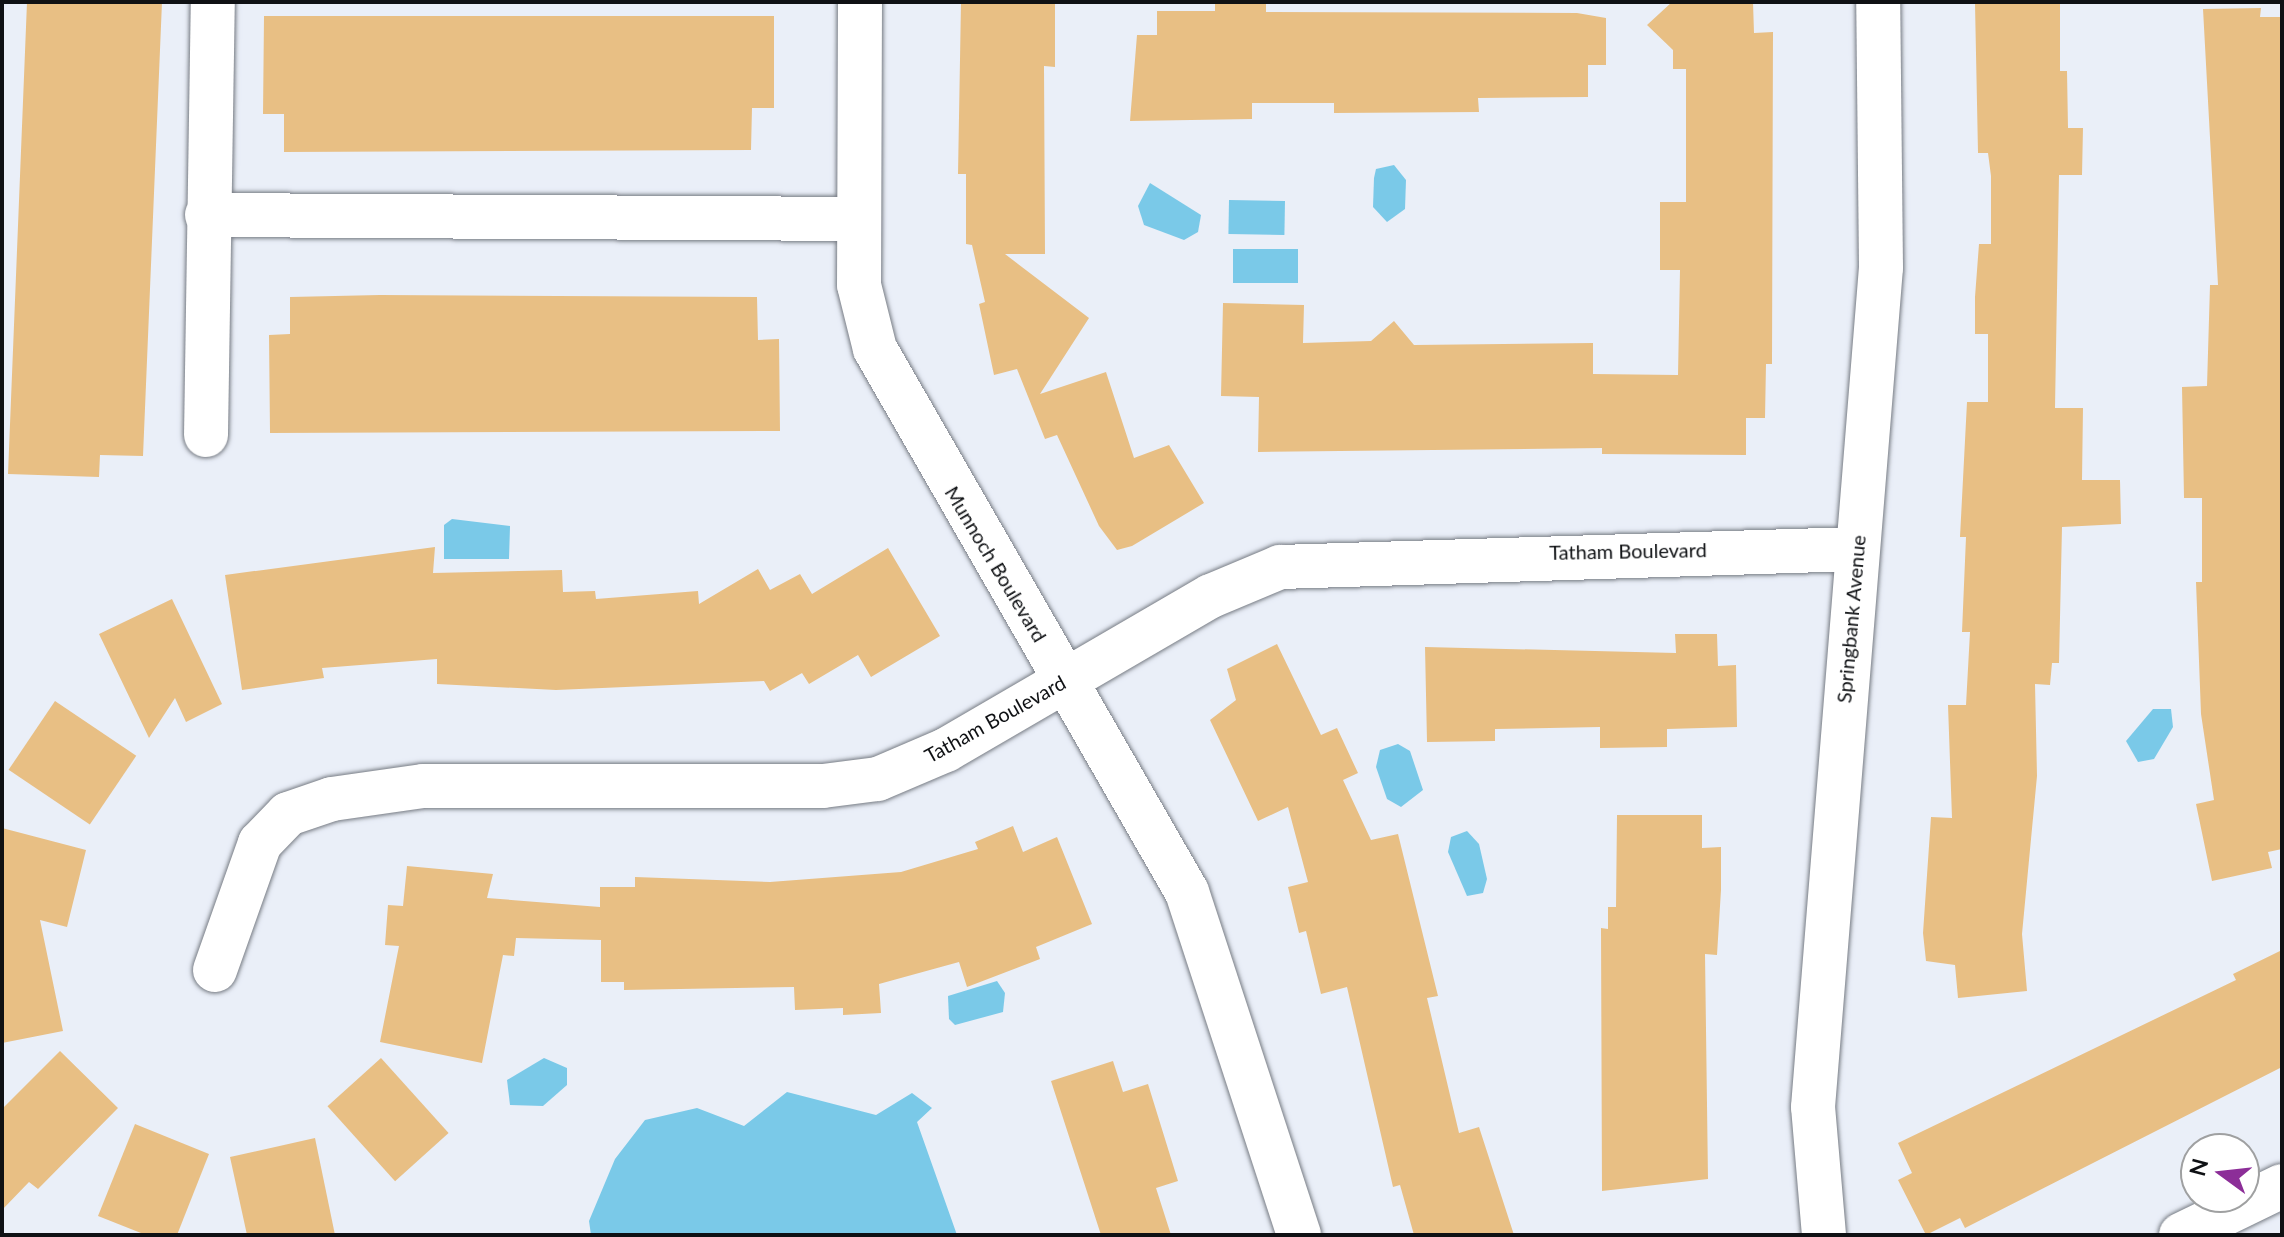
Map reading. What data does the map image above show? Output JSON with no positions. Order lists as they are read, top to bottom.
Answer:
{
  "streets": {
    "street": ["Tatham Boulevard", "Munnoch Boulevard", "Springbank Avenue"]
  },
  "crossings": [
    ["Tatham Boulevard", "Munnoch Boulevard"],
    ["Tatham Boulevard", "Springbank Avenue"]
  ],
  "north": "left"
}
